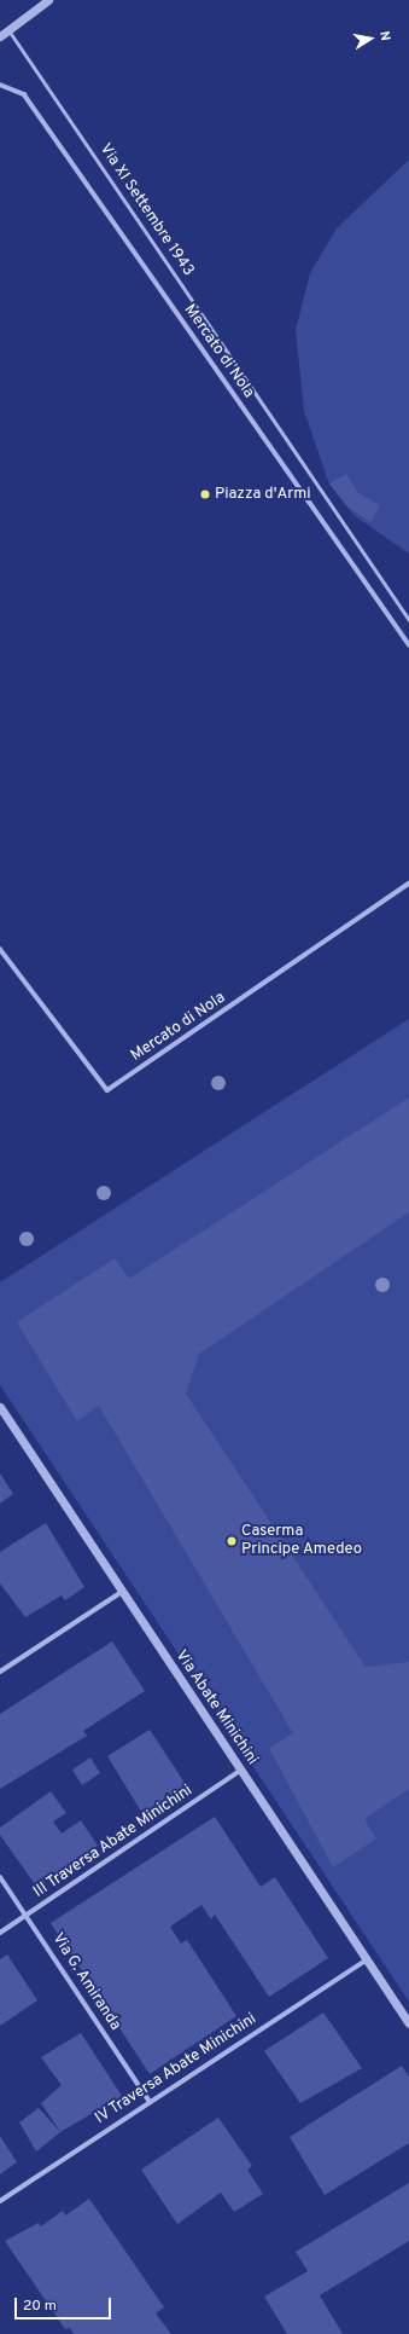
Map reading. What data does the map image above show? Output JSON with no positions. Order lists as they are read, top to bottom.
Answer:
{
  "streets": {
    "street": [
      "Mercato di Nola",
      "Via Abate Minichini",
      "III Traversa Abate Minichini",
      "Via G. Amiranda",
      "IV Traversa Abate Minichini"
    ],
    "lane": ["Via XI Settembre 1943"]
  },
  "crossings": [
    ["Via Abate Minichini", "III Traversa Abate Minichini"],
    ["Via Abate Minichini", "IV Traversa Abate Minichini"],
    ["III Traversa Abate Minichini", "Via G. Amiranda"],
    ["Via G. Amiranda", "IV Traversa Abate Minichini"]
  ],
  "places": ["Piazza d'Armi", "Caserma Principe Amedeo"],
  "scale_bar": "20 m",
  "north": "right"
}
